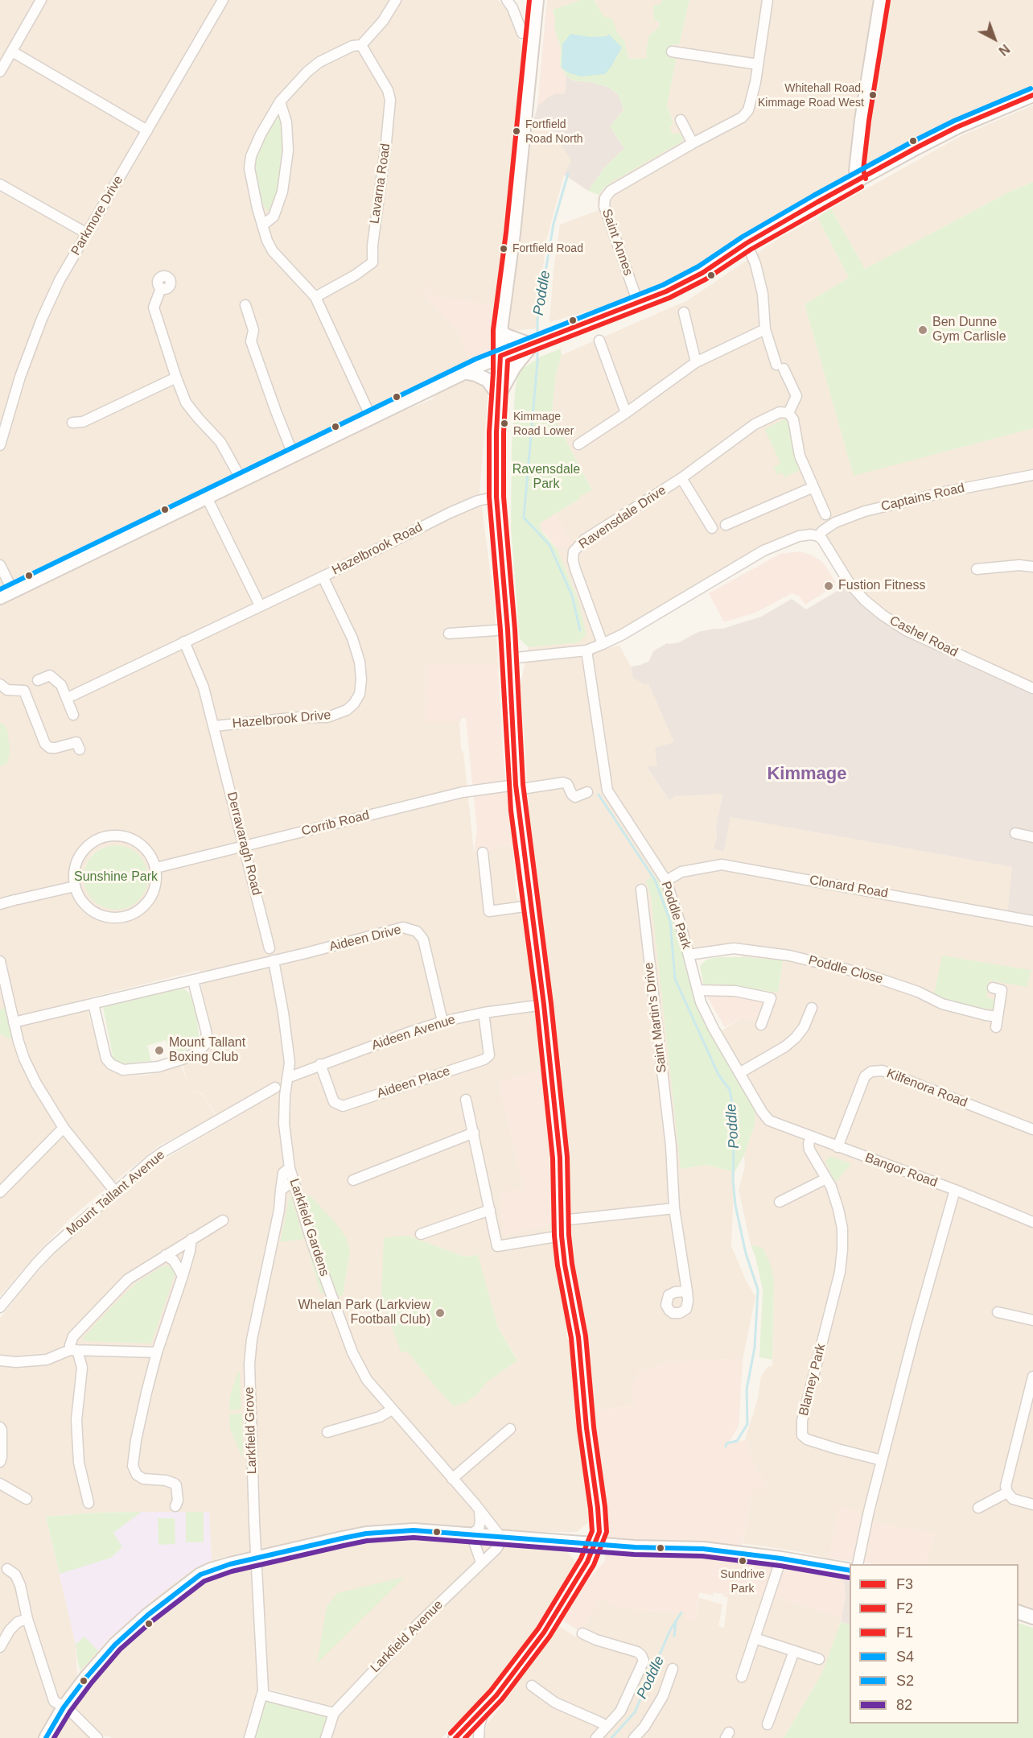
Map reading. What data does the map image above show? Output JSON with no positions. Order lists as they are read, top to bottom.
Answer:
{
  "streets": {
    "street": [
      "Lavarna Road",
      "Parkmore Drive",
      "Saint Annes",
      "Captains Road",
      "Ravensdale Drive",
      "Hazelbrook Road",
      "Cashel Road",
      "Hazelbrook Drive",
      "Corrib Road",
      "Derravaragh Road",
      "Clonard Road",
      "Poddle Park",
      "Aideen Drive",
      "Poddle Close",
      "Saint Martin's Drive",
      "Aideen Avenue",
      "Aideen Place",
      "Kilfenora Road",
      "Bangor Road",
      "Mount Tallant Avenue",
      "Larkfield Gardens",
      "Blarney Park",
      "Larkfield Grove",
      "Larkfield Avenue"
    ]
  },
  "crossings": [
    ["Captains Road", "Cashel Road"],
    ["Hazelbrook Road", "Hazelbrook Drive"],
    ["Hazelbrook Drive", "Derravaragh Road"],
    ["Corrib Road", "Derravaragh Road"],
    ["Clonard Road", "Poddle Park"],
    ["Poddle Park", "Poddle Close"],
    ["Poddle Park", "Bangor Road"],
    ["Aideen Drive", "Aideen Avenue"],
    ["Aideen Avenue", "Aideen Place"],
    ["Aideen Avenue", "Larkfield Gardens"],
    ["Kilfenora Road", "Bangor Road"],
    ["Larkfield Gardens", "Larkfield Grove"],
    ["Larkfield Gardens", "Larkfield Avenue"]
  ],
  "districts": ["Kimmage"],
  "water": ["Poddle"],
  "parks": ["Ravensdale Park", "Sunshine Park"],
  "places": [
    "Whitehall Road, Kimmage Road West",
    "Fortfield Road North",
    "Fortfield Road",
    "Ben Dunne Gym Carlisle",
    "Kimmage Road Lower",
    "Fustion Fitness",
    "Mount Tallant Boxing Club",
    "Whelan Park (Larkview Football Club)",
    "Sundrive Park"
  ],
  "lines": [
    "transit line F1",
    "transit line F2",
    "transit line S4",
    "transit line F3",
    "transit line S2",
    "transit line 82"
  ],
  "legend": [
    "F3",
    "F2",
    "F1",
    "S4",
    "S2",
    "82"
  ],
  "north": "bottom right"
}
